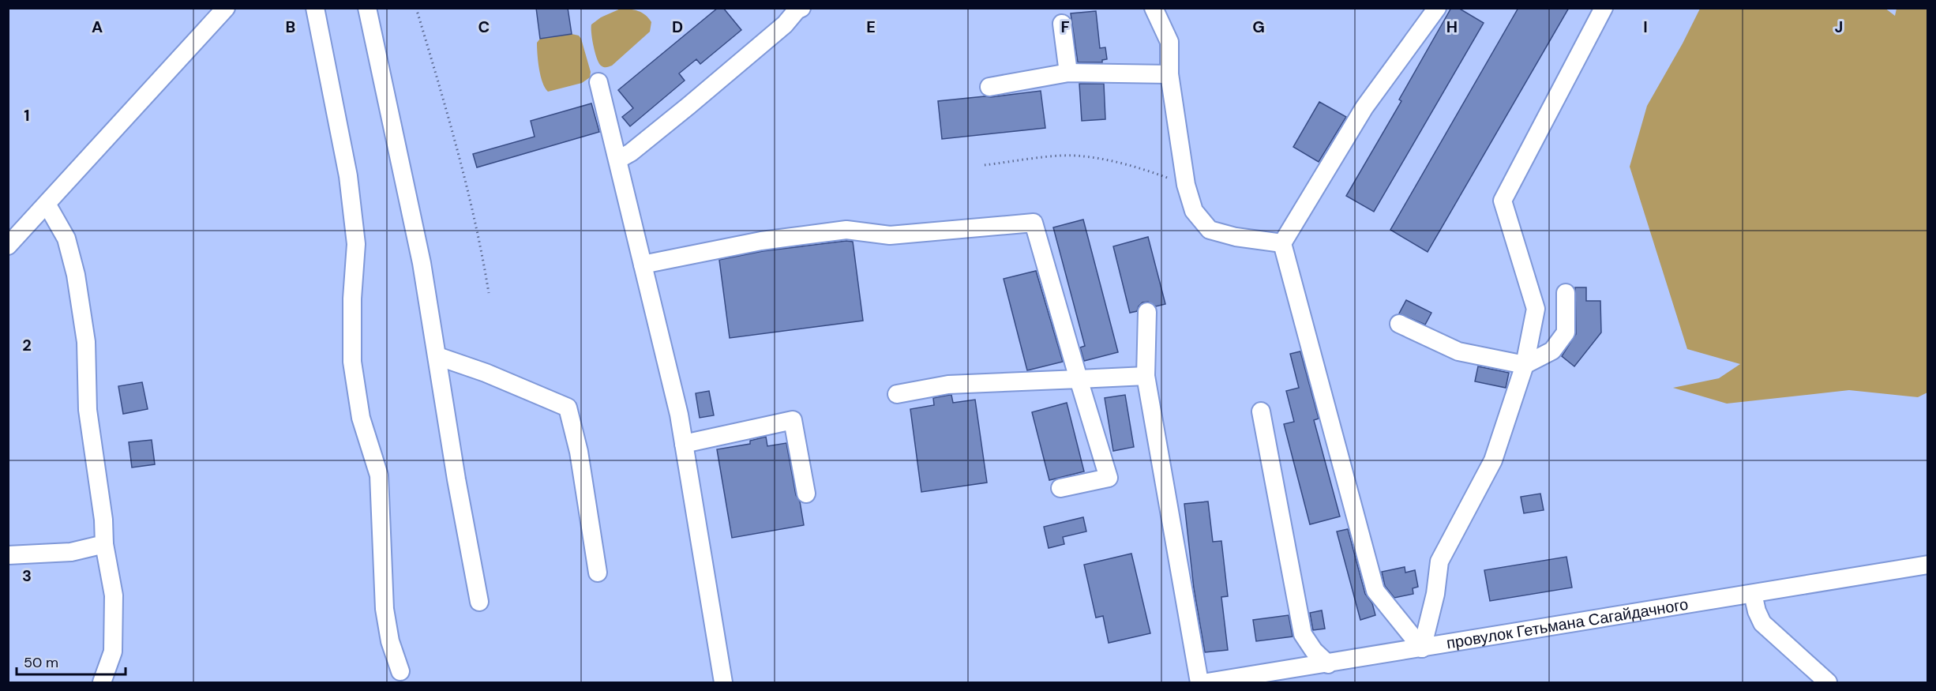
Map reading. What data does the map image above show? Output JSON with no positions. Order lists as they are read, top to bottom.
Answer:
{
  "streets": {
    "street": ["провулок Гетьмана Сагайдачного"]
  },
  "scale_bar": "50 m",
  "grid": {
    "columns": [
      "A",
      "B",
      "C",
      "D",
      "E",
      "F",
      "G",
      "H",
      "I",
      "J"
    ],
    "rows": ["1", "2", "3"]
  }
}
